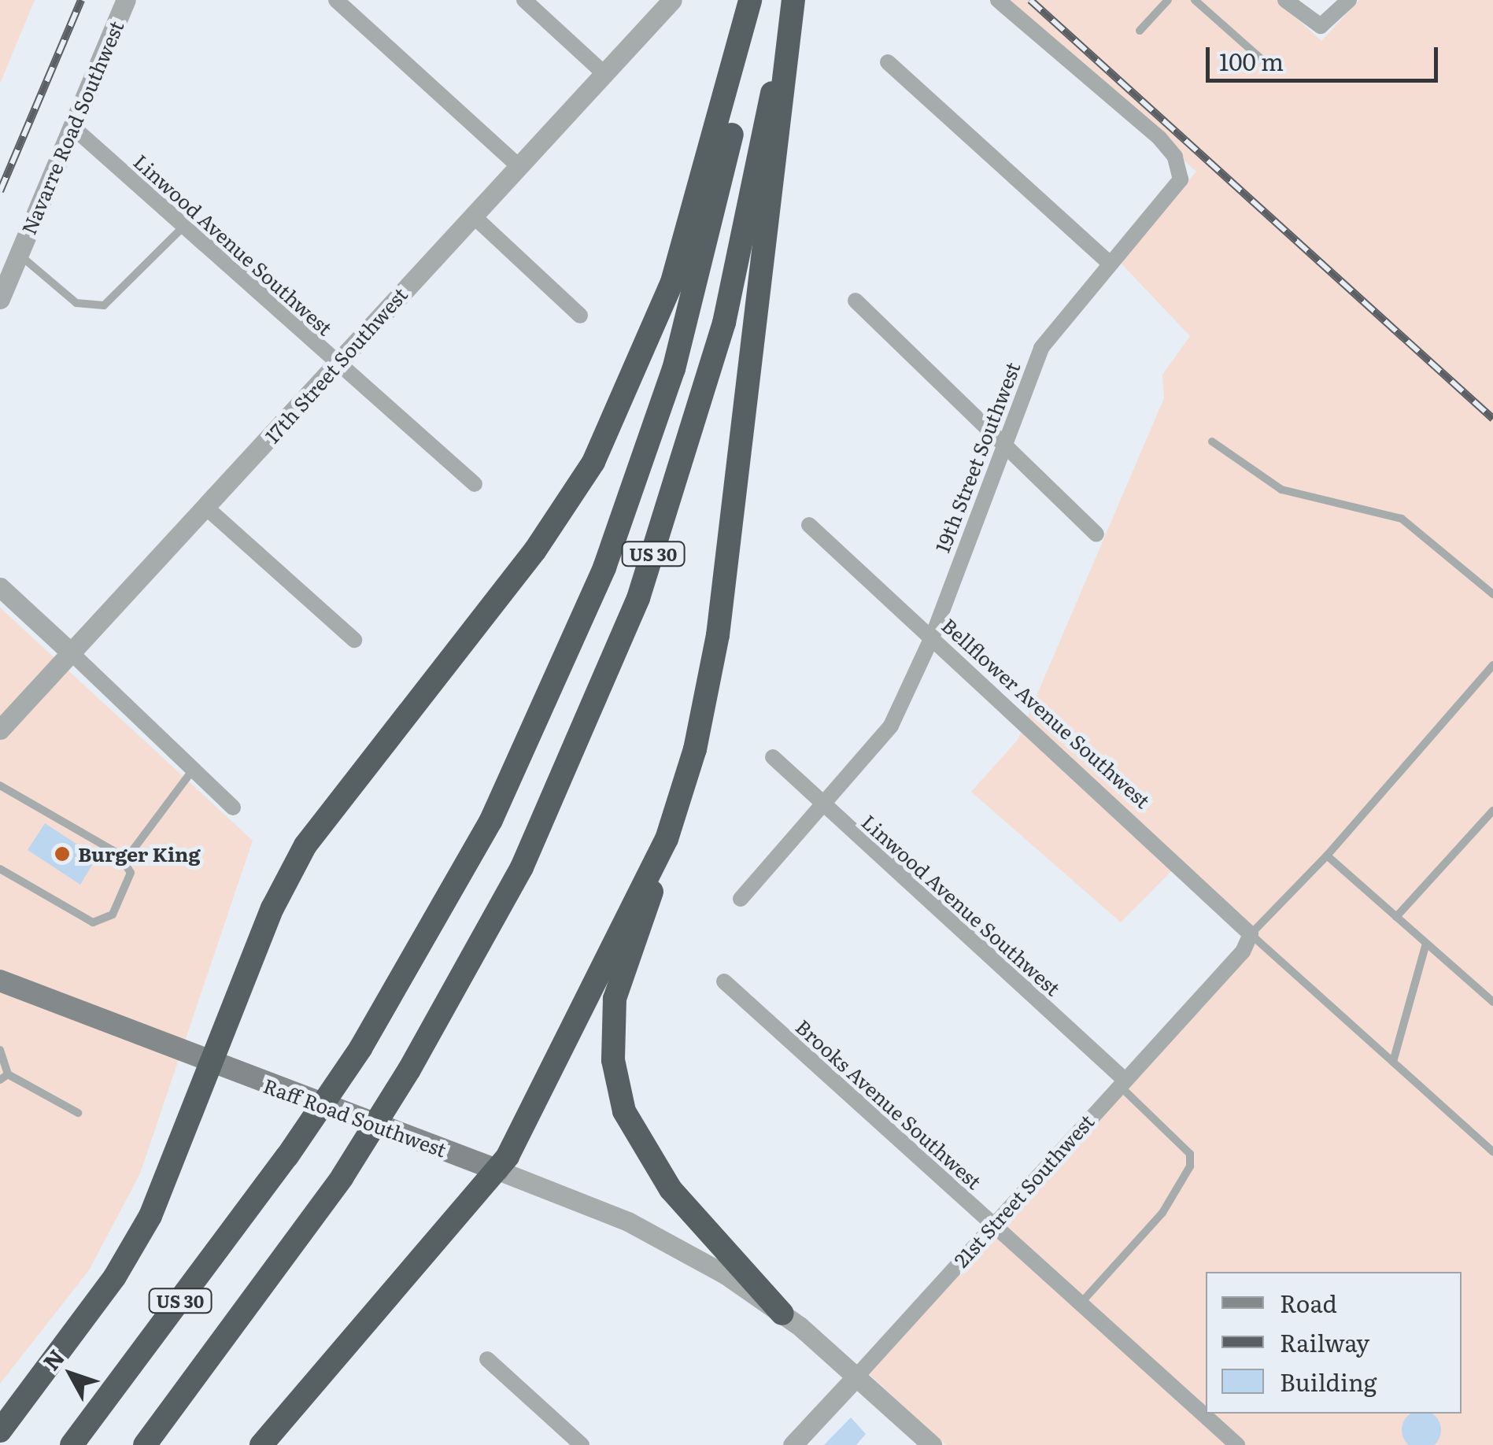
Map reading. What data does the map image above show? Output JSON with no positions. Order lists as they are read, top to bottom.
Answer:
{
  "streets": {
    "highway": ["US 30"],
    "main road": ["Raff Road Southwest"],
    "street": [
      "Navarre Road Southwest",
      "Linwood Avenue Southwest",
      "17th Street Southwest",
      "19th Street Southwest",
      "Bellflower Avenue Southwest",
      "Brooks Avenue Southwest",
      "21st Street Southwest"
    ]
  },
  "crossings": [
    ["Navarre Road Southwest", "Linwood Avenue Southwest"],
    ["Linwood Avenue Southwest", "17th Street Southwest"],
    ["Linwood Avenue Southwest", "19th Street Southwest"],
    ["Linwood Avenue Southwest", "21st Street Southwest"],
    ["19th Street Southwest", "Bellflower Avenue Southwest"],
    ["Bellflower Avenue Southwest", "21st Street Southwest"],
    ["Brooks Avenue Southwest", "21st Street Southwest"],
    ["Raff Road Southwest", "21st Street Southwest"]
  ],
  "places": ["Burger King"],
  "legend": ["Road", "Railway", "Building"],
  "scale_bar": "100 m",
  "north": "top left"
}
